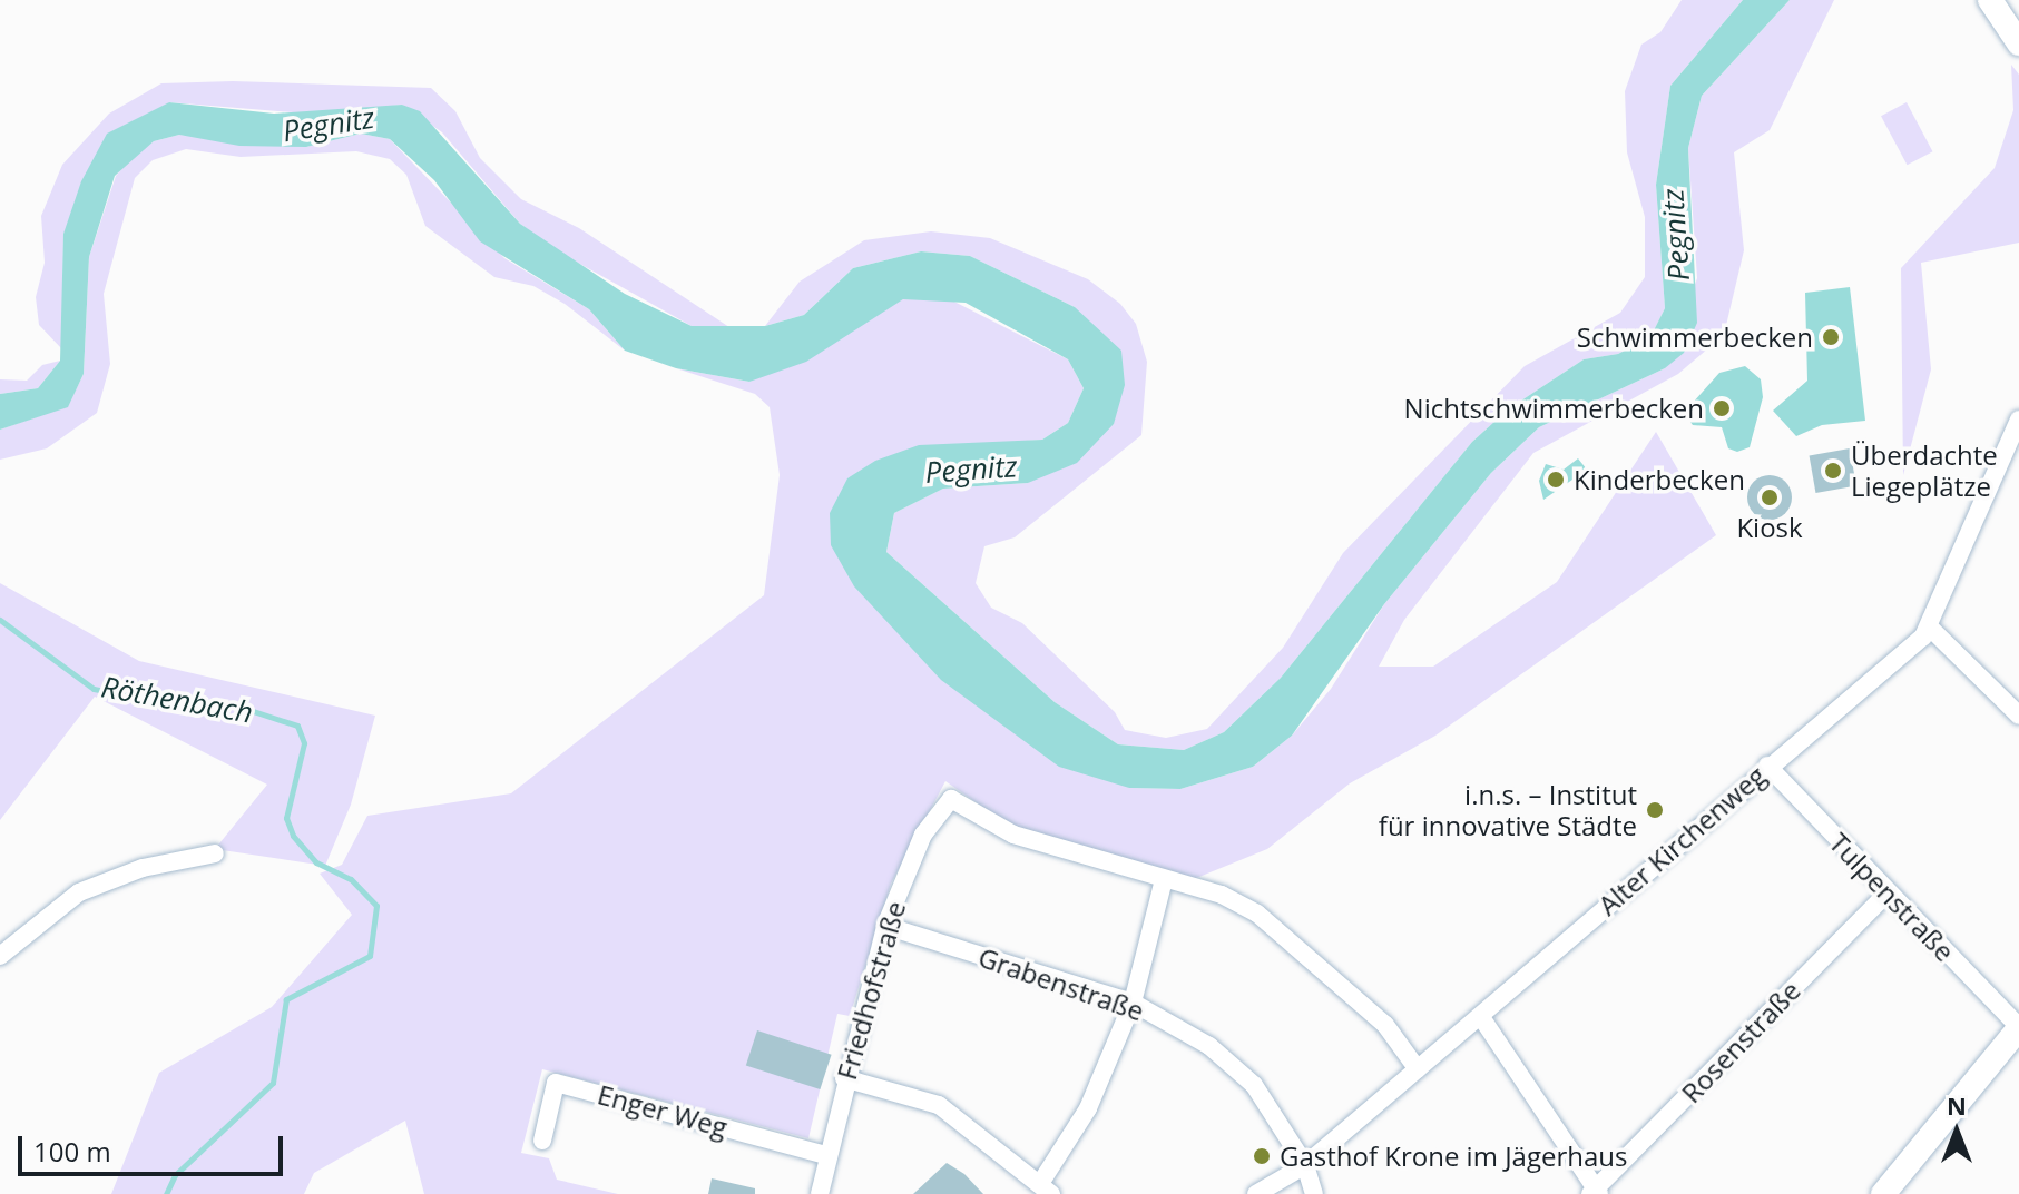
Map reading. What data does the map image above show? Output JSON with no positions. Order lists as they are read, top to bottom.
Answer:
{
  "streets": {
    "street": [
      "Alter Kirchenweg",
      "Tulpenstraße",
      "Grabenstraße",
      "Friedhofstraße",
      "Rosenstraße",
      "Enger Weg"
    ]
  },
  "crossings": [
    ["Alter Kirchenweg", "Tulpenstraße"],
    ["Alter Kirchenweg", "Grabenstraße"],
    ["Tulpenstraße", "Rosenstraße"],
    ["Grabenstraße", "Friedhofstraße"],
    ["Friedhofstraße", "Enger Weg"]
  ],
  "water": ["Pegnitz", "Röthenbach"],
  "places": [
    "Schwimmerbecken",
    "Nichtschwimmerbecken",
    "Überdachte Liegeplätze",
    "Kinderbecken",
    "Kiosk",
    "i.n.s. – Institut für innovative Städte",
    "Gasthof Krone im Jägerhaus"
  ],
  "scale_bar": "100 m",
  "north": "top"
}
